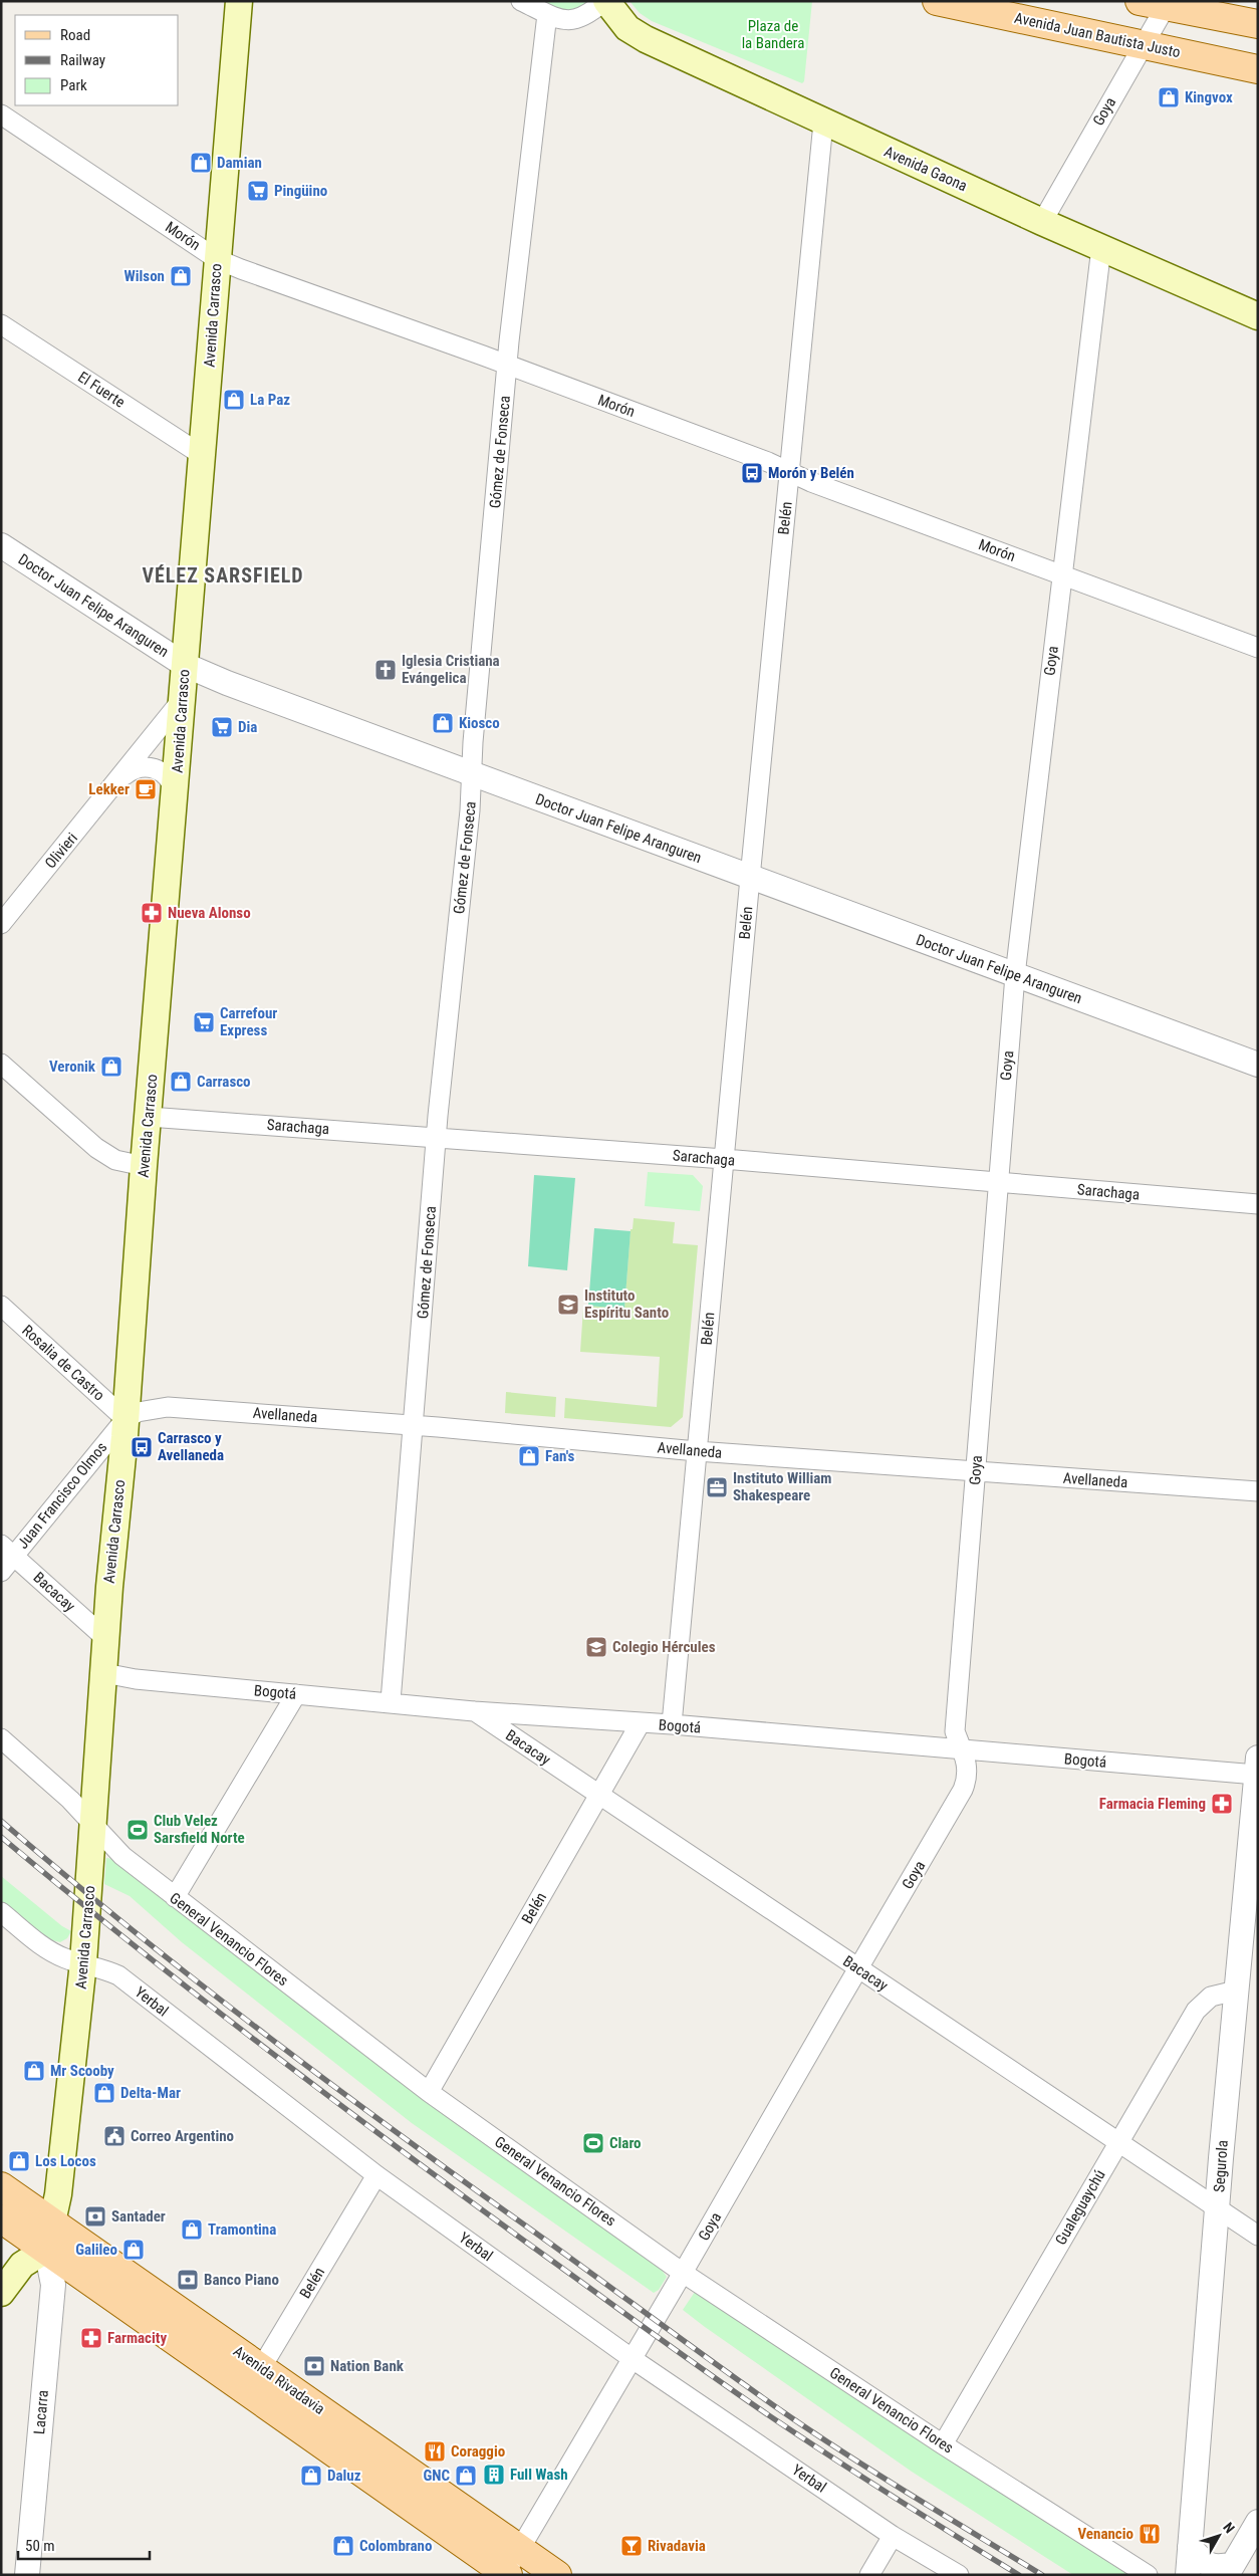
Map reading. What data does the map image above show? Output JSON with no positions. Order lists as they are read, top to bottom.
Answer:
{
  "streets": {
    "main road": [
      "Avenida Juan Bautista Justo",
      "Avenida Gaona",
      "Avenida Carrasco",
      "Avenida Rivadavia"
    ],
    "street": [
      "Goya",
      "Morón",
      "El Fuerte",
      "Gómez de Fonseca",
      "Belén",
      "Doctor Juan Felipe Aranguren",
      "Olivieri",
      "Sarachaga",
      "Rosalia de Castro",
      "Avellaneda",
      "Juan Francisco Olmos",
      "Bacacay",
      "Bogotá",
      "General Venancio Flores",
      "Yerbal",
      "Segurola",
      "Gualeguaychú",
      "Lacarra"
    ]
  },
  "crossings": [
    ["Avenida Juan Bautista Justo", "Goya"],
    ["Goya", "Avenida Gaona"],
    ["Goya", "Morón"],
    ["Goya", "Doctor Juan Felipe Aranguren"],
    ["Goya", "Sarachaga"],
    ["Goya", "Avellaneda"],
    ["Goya", "Bacacay"],
    ["Goya", "Bogotá"],
    ["Goya", "General Venancio Flores"],
    ["Goya", "Yerbal"],
    ["Goya", "Avenida Rivadavia"],
    ["Avenida Gaona", "Gómez de Fonseca"],
    ["Avenida Gaona", "Belén"],
    ["Morón", "Avenida Carrasco"],
    ["Morón", "Gómez de Fonseca"],
    ["Morón", "Belén"],
    ["Avenida Carrasco", "El Fuerte"],
    ["Avenida Carrasco", "Doctor Juan Felipe Aranguren"],
    ["Avenida Carrasco", "Olivieri"],
    ["Avenida Carrasco", "Sarachaga"],
    ["Avenida Carrasco", "Rosalia de Castro"],
    ["Avenida Carrasco", "Avellaneda"],
    ["Avenida Carrasco", "Juan Francisco Olmos"],
    ["Avenida Carrasco", "Bacacay"],
    ["Avenida Carrasco", "Bogotá"],
    ["Avenida Carrasco", "General Venancio Flores"],
    ["Avenida Carrasco", "Yerbal"],
    ["Avenida Carrasco", "Avenida Rivadavia"],
    ["Avenida Carrasco", "Lacarra"],
    ["Gómez de Fonseca", "Doctor Juan Felipe Aranguren"],
    ["Gómez de Fonseca", "Sarachaga"],
    ["Gómez de Fonseca", "Avellaneda"],
    ["Gómez de Fonseca", "Bogotá"],
    ["Belén", "Doctor Juan Felipe Aranguren"],
    ["Belén", "Sarachaga"],
    ["Belén", "Avellaneda"],
    ["Belén", "Bacacay"],
    ["Belén", "Bogotá"],
    ["Belén", "General Venancio Flores"],
    ["Belén", "Yerbal"],
    ["Belén", "Avenida Rivadavia"],
    ["Rosalia de Castro", "Avellaneda"],
    ["Rosalia de Castro", "Juan Francisco Olmos"],
    ["Avellaneda", "Juan Francisco Olmos"],
    ["Juan Francisco Olmos", "Bacacay"],
    ["Bacacay", "Bogotá"],
    ["Bacacay", "Segurola"],
    ["Bacacay", "Gualeguaychú"],
    ["Bogotá", "Segurola"],
    ["General Venancio Flores", "Gualeguaychú"],
    ["Segurola", "Gualeguaychú"],
    ["Avenida Rivadavia", "Lacarra"]
  ],
  "districts": ["VÉLEZ SARSFIELD"],
  "parks": ["Plaza de la Bandera"],
  "places": {
    "shop": [
      "Kingvox",
      "Damian",
      "Wilson",
      "La Paz",
      "Kiosco",
      "Veronik",
      "Carrasco",
      "Fan's",
      "Mr Scooby",
      "Delta-Mar",
      "Los Locos",
      "Tramontina",
      "Galileo",
      "Daluz",
      "GNC",
      "Colombrano"
    ],
    "supermarket": ["Pingüino", "Dia", "Carrefour Express"],
    "bus stop": ["Morón y Belén", "Carrasco y Avellaneda"],
    "church": ["Iglesia Cristiana Evángelica"],
    "cafe": ["Lekker"],
    "pharmacy": ["Nueva Alonso", "Farmacia Fleming", "Farmacity"],
    "school or university": ["Instituto Espíritu Santo", "Colegio Hércules"],
    "office": ["Instituto William Shakespeare"],
    "sports": ["Club Velez Sarsfield Norte", "Claro"],
    "public building": ["Correo Argentino"],
    "bank": ["Santader", "Banco Piano", "Nation Bank"],
    "restaurant": ["Coraggio", "Venancio"],
    "building": ["Full Wash"],
    "bar": ["Rivadavia"]
  },
  "legend": ["Road", "Railway", "Park"],
  "scale_bar": "50 m",
  "north": "top right"
}
